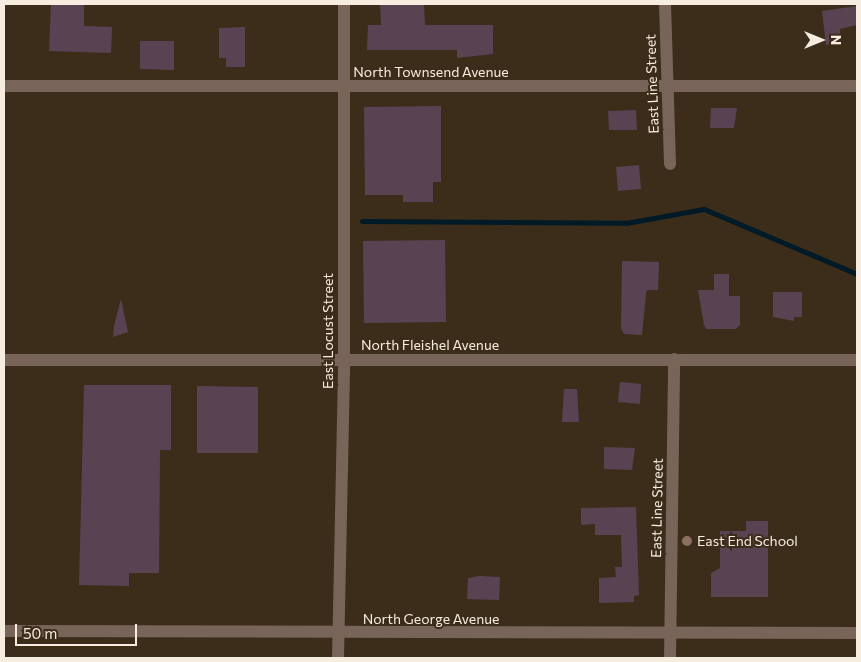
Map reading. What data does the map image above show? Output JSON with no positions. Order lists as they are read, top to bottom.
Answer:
{
  "streets": {
    "street": [
      "North Townsend Avenue",
      "East Line Street",
      "East Locust Street",
      "North Fleishel Avenue",
      "North George Avenue"
    ]
  },
  "crossings": [
    ["North Townsend Avenue", "East Line Street"],
    ["North Townsend Avenue", "East Locust Street"],
    ["East Line Street", "North Fleishel Avenue"],
    ["East Line Street", "North George Avenue"],
    ["East Locust Street", "North Fleishel Avenue"],
    ["East Locust Street", "North George Avenue"]
  ],
  "places": ["East End School"],
  "scale_bar": "50 m",
  "north": "right"
}
